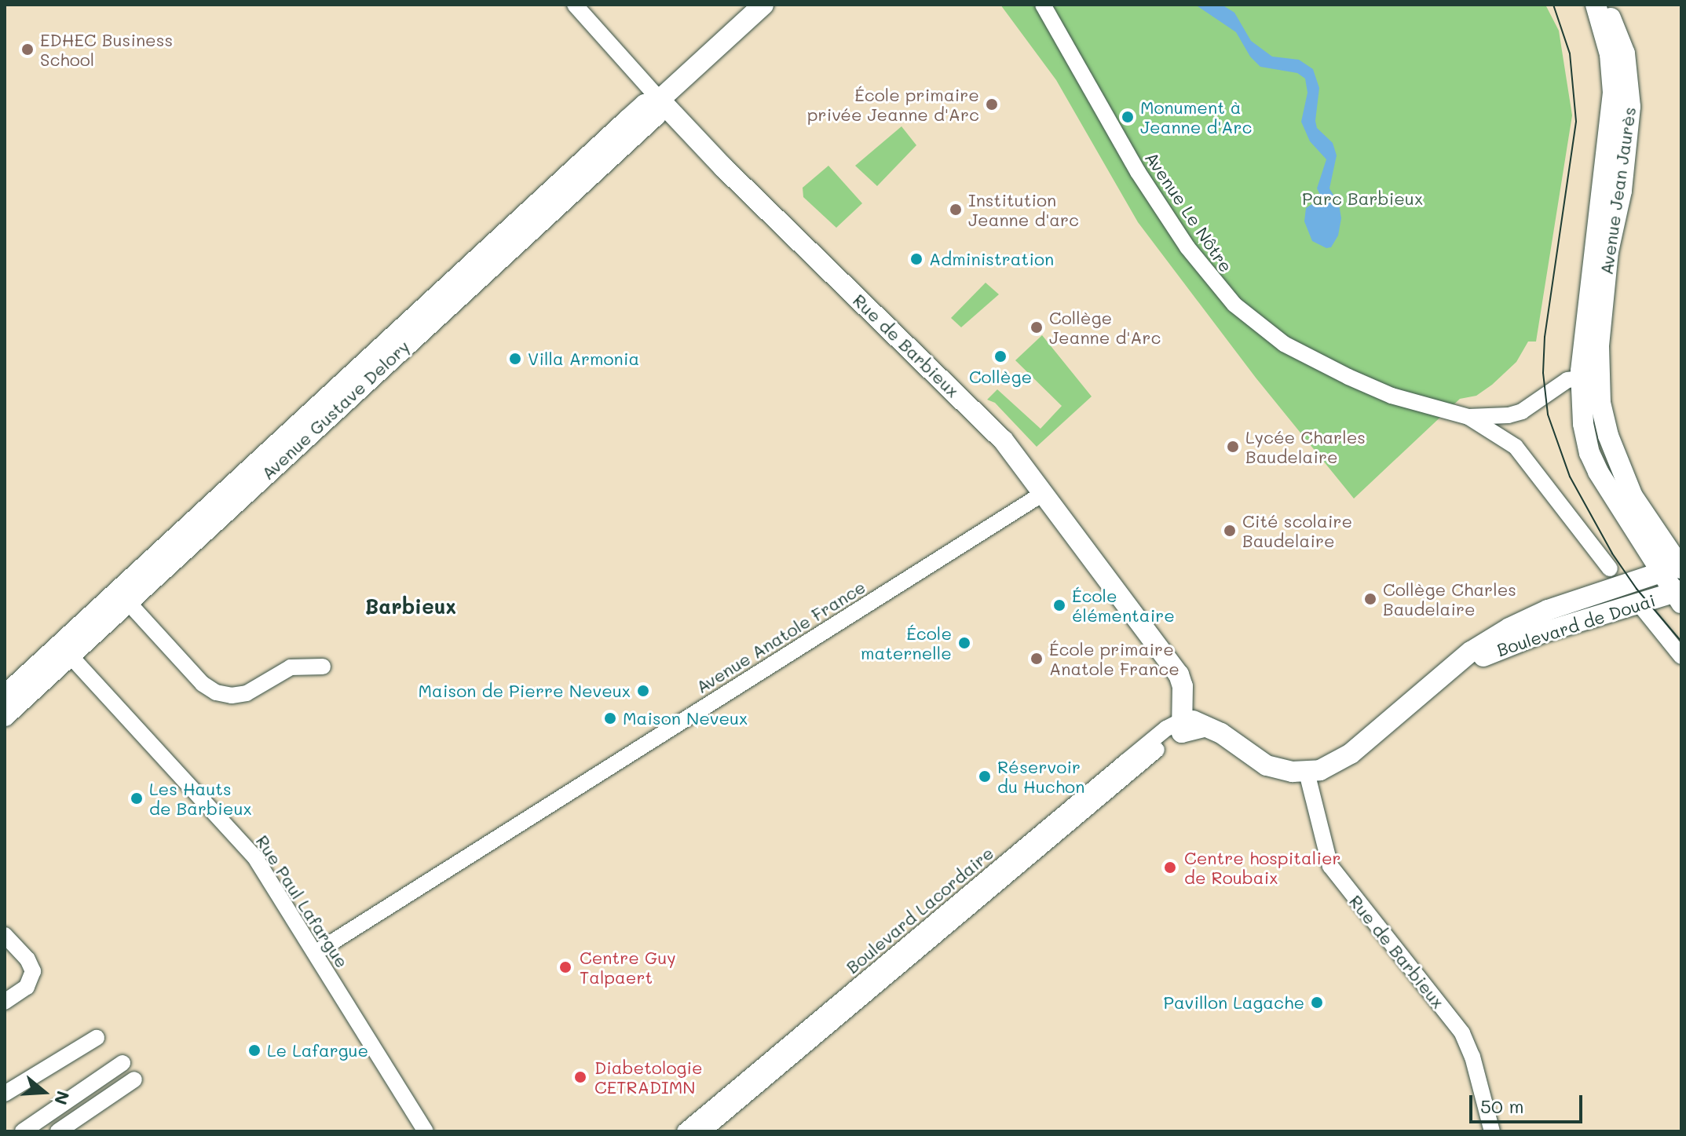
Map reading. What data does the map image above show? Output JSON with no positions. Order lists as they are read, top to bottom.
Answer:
{
  "streets": {
    "main road": [
      "Avenue Jean Jaurès",
      "Rue de Barbieux",
      "Avenue Gustave Delory",
      "Boulevard de Douai"
    ],
    "street": [
      "Avenue Le Nôtre",
      "Avenue Anatole France",
      "Rue Paul Lafargue",
      "Boulevard Lacordaire"
    ]
  },
  "crossings": [
    ["Avenue Jean Jaurès", "Avenue Le Nôtre"],
    ["Rue de Barbieux", "Avenue Gustave Delory"],
    ["Rue de Barbieux", "Boulevard de Douai"],
    ["Rue de Barbieux", "Avenue Anatole France"],
    ["Rue de Barbieux", "Boulevard Lacordaire"],
    ["Avenue Gustave Delory", "Rue Paul Lafargue"],
    ["Avenue Anatole France", "Rue Paul Lafargue"]
  ],
  "districts": ["Barbieux"],
  "parks": ["Parc Barbieux"],
  "places": [
    "EDHEC Business School",
    "École primaire privée Jeanne d'Arc",
    "Monument à Jeanne d'Arc",
    "Institution Jeanne d'arc",
    "Administration",
    "Collège Jeanne d'Arc",
    "Collège",
    "Villa Armonia",
    "Lycée Charles Baudelaire",
    "Cité scolaire Baudelaire",
    "Collège Charles Baudelaire",
    "École élémentaire",
    "École maternelle",
    "École primaire Anatole France",
    "Maison de Pierre Neveux",
    "Maison Neveux",
    "Réservoir du Huchon",
    "Les Hauts de Barbieux",
    "Centre hospitalier de Roubaix",
    "Centre Guy Talpaert",
    "Pavillon Lagache",
    "Le Lafargue",
    "Diabetologie CETRADIMN"
  ],
  "scale_bar": "50 m",
  "north": "right"
}
